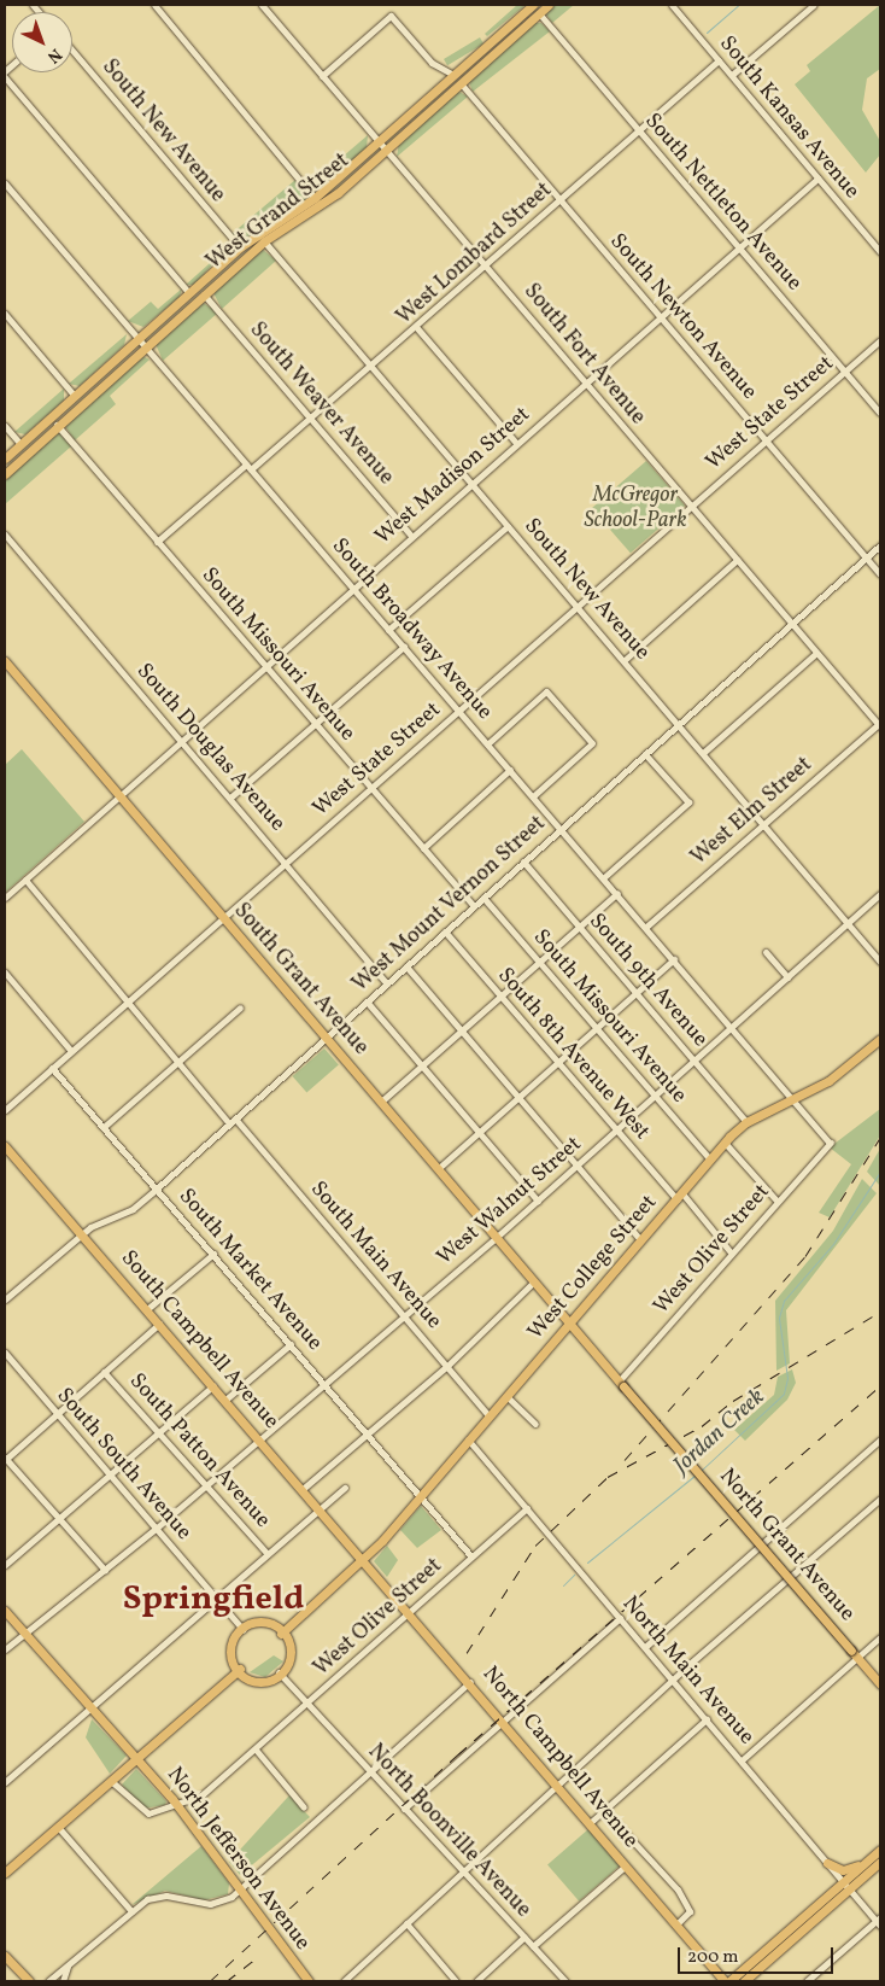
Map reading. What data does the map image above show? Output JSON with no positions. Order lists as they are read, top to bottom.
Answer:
{
  "streets": {
    "main road": [
      "West Grand Street",
      "South Grant Avenue",
      "West College Street",
      "South Campbell Avenue",
      "North Grant Avenue",
      "North Campbell Avenue",
      "North Jefferson Avenue"
    ],
    "street": [
      "South Kansas Avenue",
      "South New Avenue",
      "South Nettleton Avenue",
      "West Lombard Street",
      "South Newton Avenue",
      "South Fort Avenue",
      "South Weaver Avenue",
      "West State Street",
      "West Madison Street",
      "South Broadway Avenue",
      "South Missouri Avenue",
      "South Douglas Avenue",
      "West Elm Street",
      "West Mount Vernon Street",
      "South 9th Avenue",
      "South 8th Avenue West",
      "West Walnut Street",
      "West Olive Street",
      "South Main Avenue",
      "South Market Avenue",
      "South Patton Avenue",
      "South South Avenue",
      "North Main Avenue",
      "North Boonville Avenue"
    ]
  },
  "crossings": [
    ["South Kansas Avenue", "West Lombard Street"],
    ["South Kansas Avenue", "West Madison Street"],
    ["South New Avenue", "West Grand Street"],
    ["South New Avenue", "West Lombard Street"],
    ["South New Avenue", "West State Street"],
    ["South New Avenue", "West Madison Street"],
    ["South New Avenue", "West Elm Street"],
    ["South New Avenue", "West Mount Vernon Street"],
    ["South New Avenue", "West Walnut Street"],
    ["South Nettleton Avenue", "West Grand Street"],
    ["South Nettleton Avenue", "West Lombard Street"],
    ["South Nettleton Avenue", "West State Street"],
    ["South Nettleton Avenue", "West Madison Street"],
    ["West Grand Street", "South Newton Avenue"],
    ["West Grand Street", "South Fort Avenue"],
    ["West Grand Street", "South Weaver Avenue"],
    ["West Grand Street", "South Broadway Avenue"],
    ["West Grand Street", "South Missouri Avenue"],
    ["West Lombard Street", "South Newton Avenue"],
    ["West Lombard Street", "South Fort Avenue"],
    ["West Lombard Street", "South Weaver Avenue"],
    ["West Lombard Street", "South Broadway Avenue"],
    ["West Lombard Street", "South Missouri Avenue"],
    ["South Newton Avenue", "West State Street"],
    ["South Newton Avenue", "West Madison Street"],
    ["South Newton Avenue", "West Mount Vernon Street"],
    ["South Fort Avenue", "West State Street"],
    ["South Fort Avenue", "West Madison Street"],
    ["South Fort Avenue", "West Elm Street"],
    ["South Fort Avenue", "West Mount Vernon Street"],
    ["South Weaver Avenue", "West Madison Street"],
    ["West State Street", "South Broadway Avenue"],
    ["West State Street", "South Missouri Avenue"],
    ["West State Street", "South Douglas Avenue"],
    ["West State Street", "South Grant Avenue"],
    ["West State Street", "South Market Avenue"],
    ["West Madison Street", "South Broadway Avenue"],
    ["West Madison Street", "South Missouri Avenue"],
    ["West Madison Street", "South Douglas Avenue"],
    ["West Madison Street", "South Grant Avenue"],
    ["South Broadway Avenue", "West Elm Street"],
    ["South Broadway Avenue", "West Mount Vernon Street"],
    ["South Broadway Avenue", "West Walnut Street"],
    ["South Broadway Avenue", "West Olive Street"],
    ["South Broadway Avenue", "West College Street"],
    ["South Missouri Avenue", "West Mount Vernon Street"],
    ["South Missouri Avenue", "West Walnut Street"],
    ["South Missouri Avenue", "West College Street"],
    ["South Douglas Avenue", "West Mount Vernon Street"],
    ["West Mount Vernon Street", "South Grant Avenue"],
    ["West Mount Vernon Street", "South 9th Avenue"],
    ["West Mount Vernon Street", "South 8th Avenue West"],
    ["West Mount Vernon Street", "South Main Avenue"],
    ["West Mount Vernon Street", "South Market Avenue"],
    ["West Mount Vernon Street", "South Campbell Avenue"],
    ["South Grant Avenue", "West Walnut Street"],
    ["South Grant Avenue", "West College Street"],
    ["South Grant Avenue", "North Grant Avenue"],
    ["South 9th Avenue", "West Walnut Street"],
    ["South 9th Avenue", "West College Street"],
    ["South 8th Avenue West", "West Walnut Street"],
    ["South 8th Avenue West", "West Olive Street"],
    ["South 8th Avenue West", "West College Street"],
    ["West Walnut Street", "South Main Avenue"],
    ["West Walnut Street", "South Market Avenue"],
    ["West Walnut Street", "South Campbell Avenue"],
    ["West Walnut Street", "South Patton Avenue"],
    ["West Walnut Street", "South South Avenue"],
    ["West Walnut Street", "North Jefferson Avenue"],
    ["West Olive Street", "South Market Avenue"],
    ["West Olive Street", "North Grant Avenue"],
    ["West Olive Street", "North Main Avenue"],
    ["West Olive Street", "North Campbell Avenue"],
    ["West Olive Street", "North Boonville Avenue"],
    ["West Olive Street", "North Jefferson Avenue"],
    ["South Main Avenue", "West College Street"],
    ["West College Street", "South Market Avenue"],
    ["West College Street", "South Campbell Avenue"],
    ["West College Street", "South South Avenue"],
    ["West College Street", "North Grant Avenue"],
    ["West College Street", "North Main Avenue"],
    ["West College Street", "North Campbell Avenue"],
    ["West College Street", "North Boonville Avenue"],
    ["South Campbell Avenue", "North Campbell Avenue"],
    ["South South Avenue", "North Boonville Avenue"]
  ],
  "districts": ["Springfield"],
  "water": ["Jordan Creek"],
  "parks": ["McGregor School-Park"],
  "scale_bar": "200 m",
  "north": "bottom right"
}
